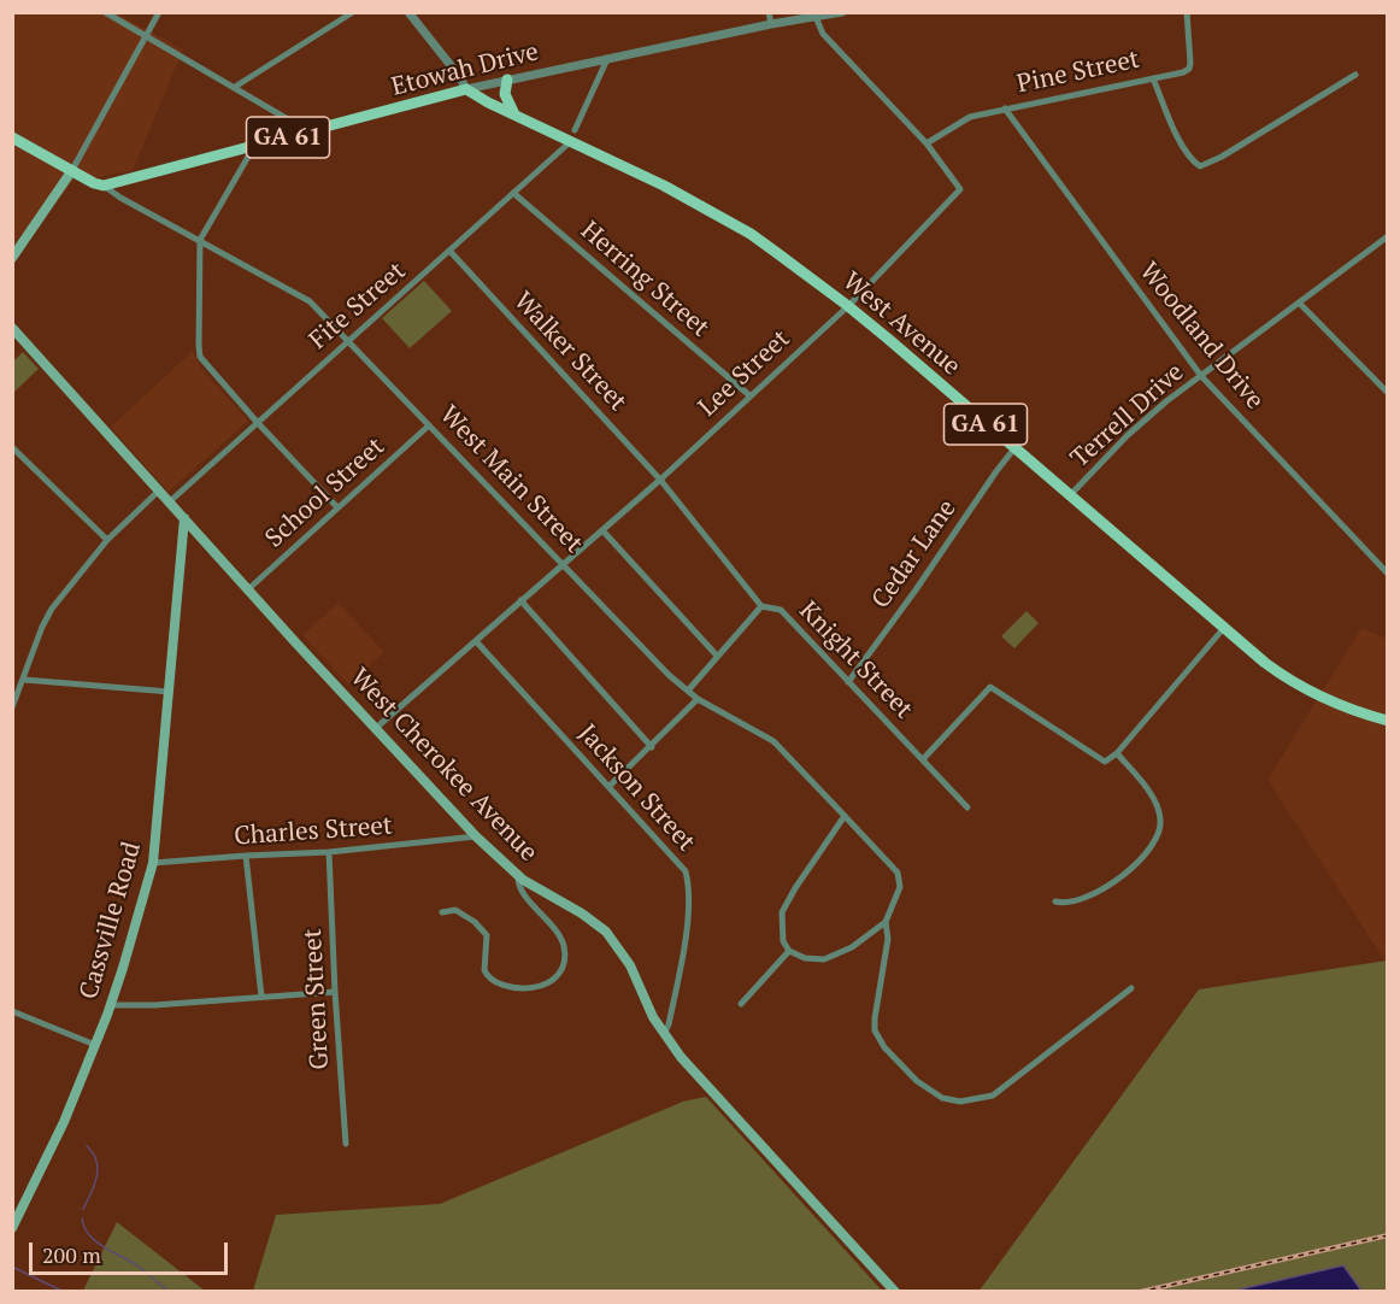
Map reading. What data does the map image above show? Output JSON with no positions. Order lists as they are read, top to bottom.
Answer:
{
  "streets": {
    "main road": [
      "Etowah Drive",
      "GA 61",
      "West Avenue",
      "West Main Street",
      "West Cherokee Avenue",
      "Cassville Road"
    ],
    "street": [
      "Pine Street",
      "Herring Street",
      "Fite Street",
      "Woodland Drive",
      "Walker Street",
      "Lee Street",
      "Terrell Drive",
      "School Street",
      "Cedar Lane",
      "Knight Street",
      "Jackson Street",
      "Charles Street",
      "Green Street"
    ]
  },
  "crossings": [
    ["Etowah Drive", "Fite Street"],
    ["Etowah Drive", "West Avenue"],
    ["Etowah Drive", "Lee Street"],
    ["Etowah Drive", "West Main Street"],
    ["Pine Street", "Woodland Drive"],
    ["Pine Street", "Lee Street"],
    ["Herring Street", "Fite Street"],
    ["Herring Street", "Lee Street"],
    ["Fite Street", "West Avenue"],
    ["Fite Street", "Walker Street"],
    ["Fite Street", "West Main Street"],
    ["Fite Street", "West Cherokee Avenue"],
    ["West Avenue", "Lee Street"],
    ["West Avenue", "Terrell Drive"],
    ["West Avenue", "Cedar Lane"],
    ["Woodland Drive", "Terrell Drive"],
    ["Walker Street", "Lee Street"],
    ["Walker Street", "Knight Street"],
    ["Lee Street", "West Main Street"],
    ["Lee Street", "Knight Street"],
    ["Lee Street", "West Cherokee Avenue"],
    ["Lee Street", "Jackson Street"],
    ["West Main Street", "School Street"],
    ["School Street", "West Cherokee Avenue"],
    ["Cedar Lane", "Knight Street"],
    ["West Cherokee Avenue", "Jackson Street"],
    ["West Cherokee Avenue", "Charles Street"],
    ["West Cherokee Avenue", "Cassville Road"],
    ["Charles Street", "Cassville Road"],
    ["Charles Street", "Green Street"]
  ],
  "scale_bar": "200 m"
}
